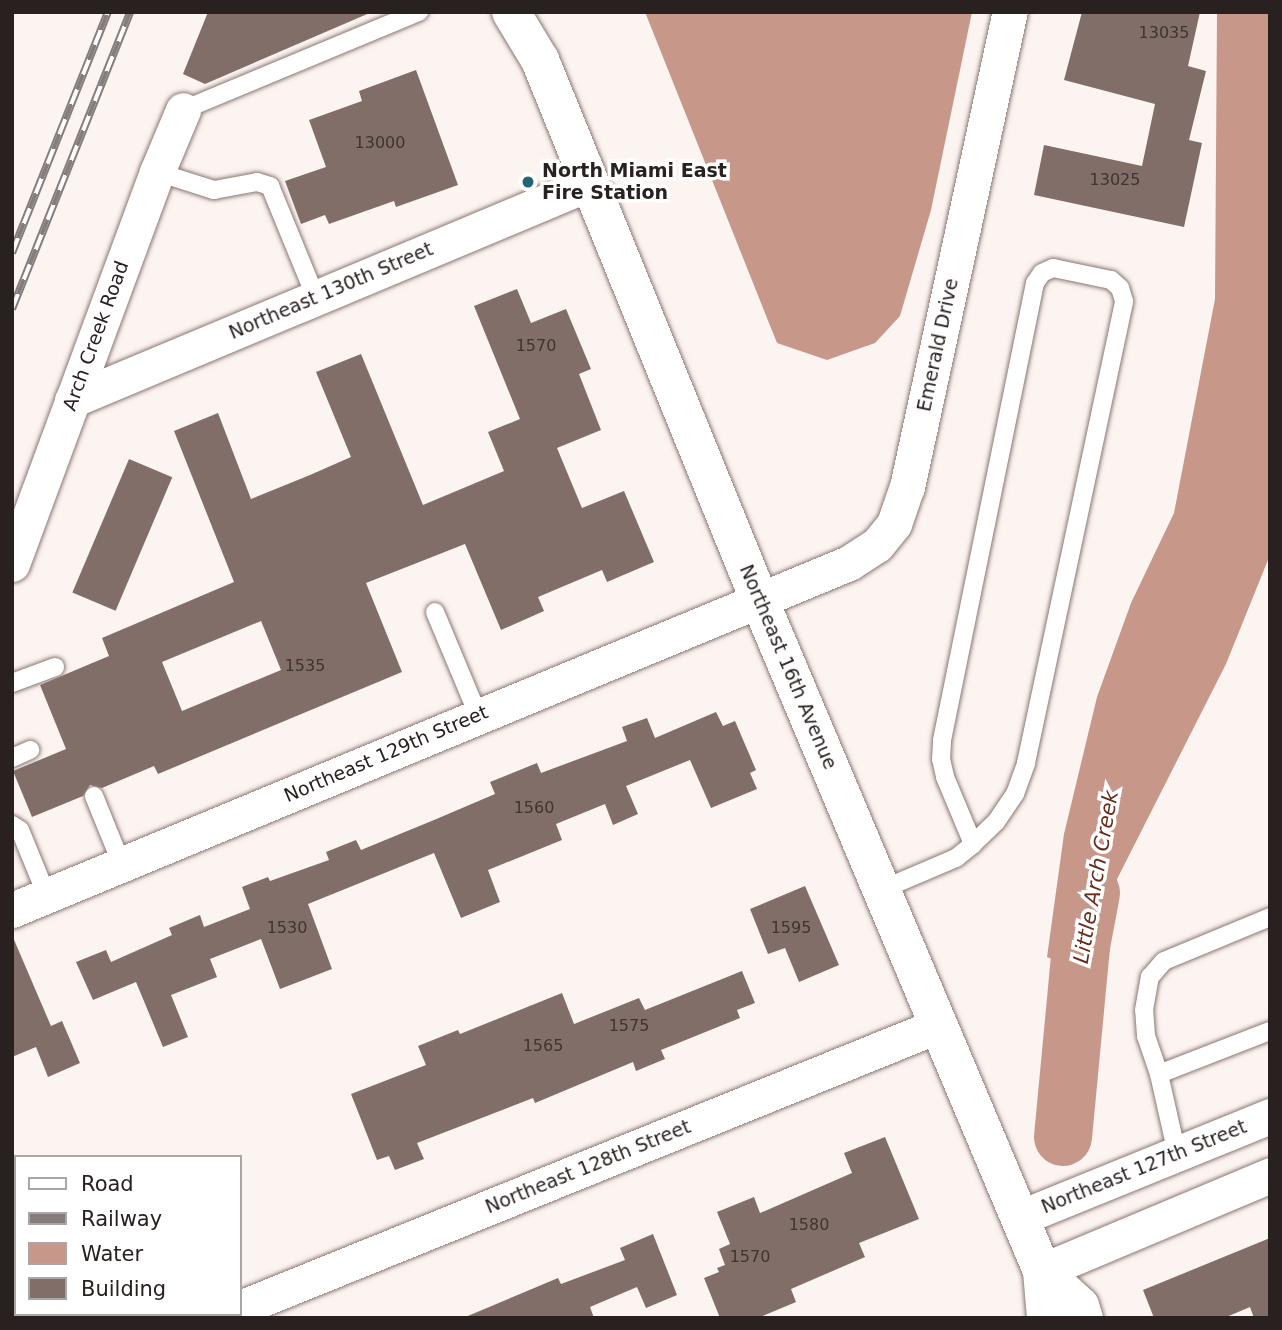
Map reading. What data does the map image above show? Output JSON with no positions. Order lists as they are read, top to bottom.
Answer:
{
  "streets": {
    "street": [
      "Northeast 130th Street",
      "Arch Creek Road",
      "Emerald Drive",
      "Northeast 16th Avenue",
      "Northeast 129th Street",
      "Northeast 128th Street",
      "Northeast 127th Street"
    ]
  },
  "crossings": [
    ["Northeast 130th Street", "Arch Creek Road"],
    ["Northeast 130th Street", "Northeast 16th Avenue"],
    ["Emerald Drive", "Northeast 16th Avenue"],
    ["Emerald Drive", "Northeast 129th Street"],
    ["Northeast 16th Avenue", "Northeast 129th Street"],
    ["Northeast 16th Avenue", "Northeast 128th Street"],
    ["Northeast 16th Avenue", "Northeast 127th Street"]
  ],
  "water": ["Little Arch Creek"],
  "places": ["North Miami East Fire Station"],
  "house_numbers": [
    "13035",
    "13000",
    "13025",
    "1570",
    "1535",
    "1560",
    "1530",
    "1595",
    "1575",
    "1565",
    "1580",
    "1570"
  ],
  "legend": [
    "Road",
    "Railway",
    "Water",
    "Building"
  ]
}
